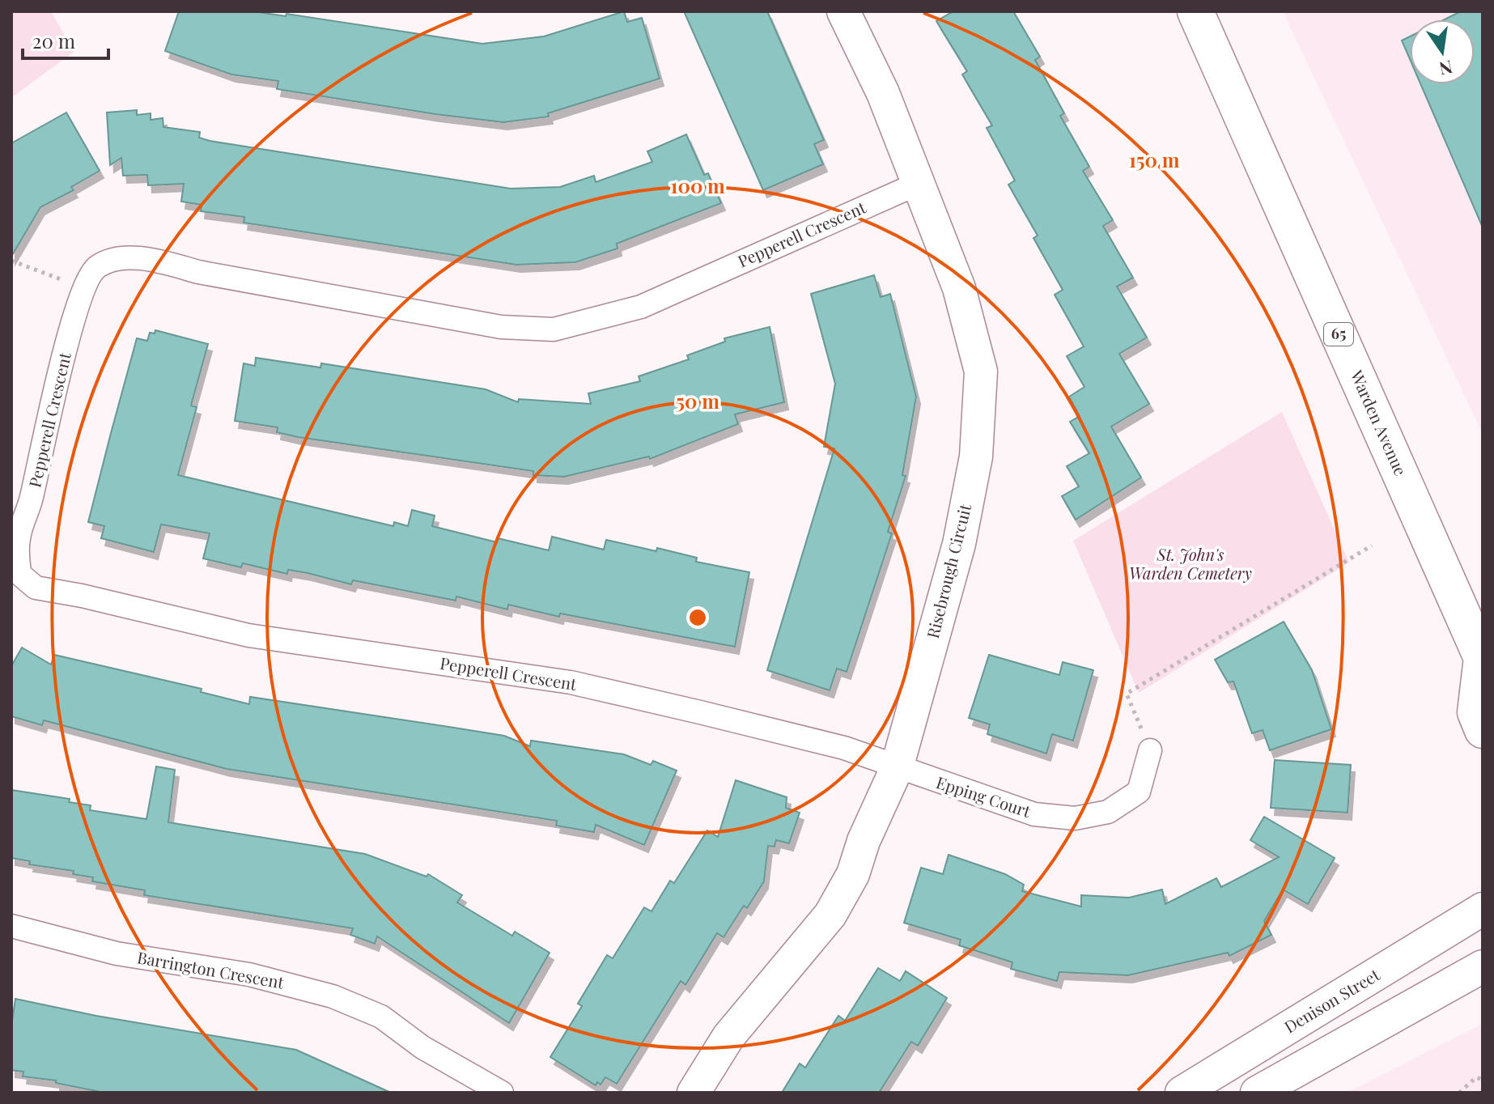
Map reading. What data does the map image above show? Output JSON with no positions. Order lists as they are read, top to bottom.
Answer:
{
  "streets": {
    "main road": ["65", "Warden Avenue"],
    "street": [
      "Pepperell Crescent",
      "Risebrough Circuit",
      "Epping Court",
      "Barrington Crescent",
      "Denison Street"
    ]
  },
  "crossings": [
    ["Pepperell Crescent", "Risebrough Circuit"],
    ["Pepperell Crescent", "Epping Court"],
    ["Risebrough Circuit", "Epping Court"]
  ],
  "parks": ["St. John's Warden Cemetery"],
  "scale_bar": "20 m",
  "north": "bottom",
  "rings": ["150 m", "100 m", "50 m"]
}
